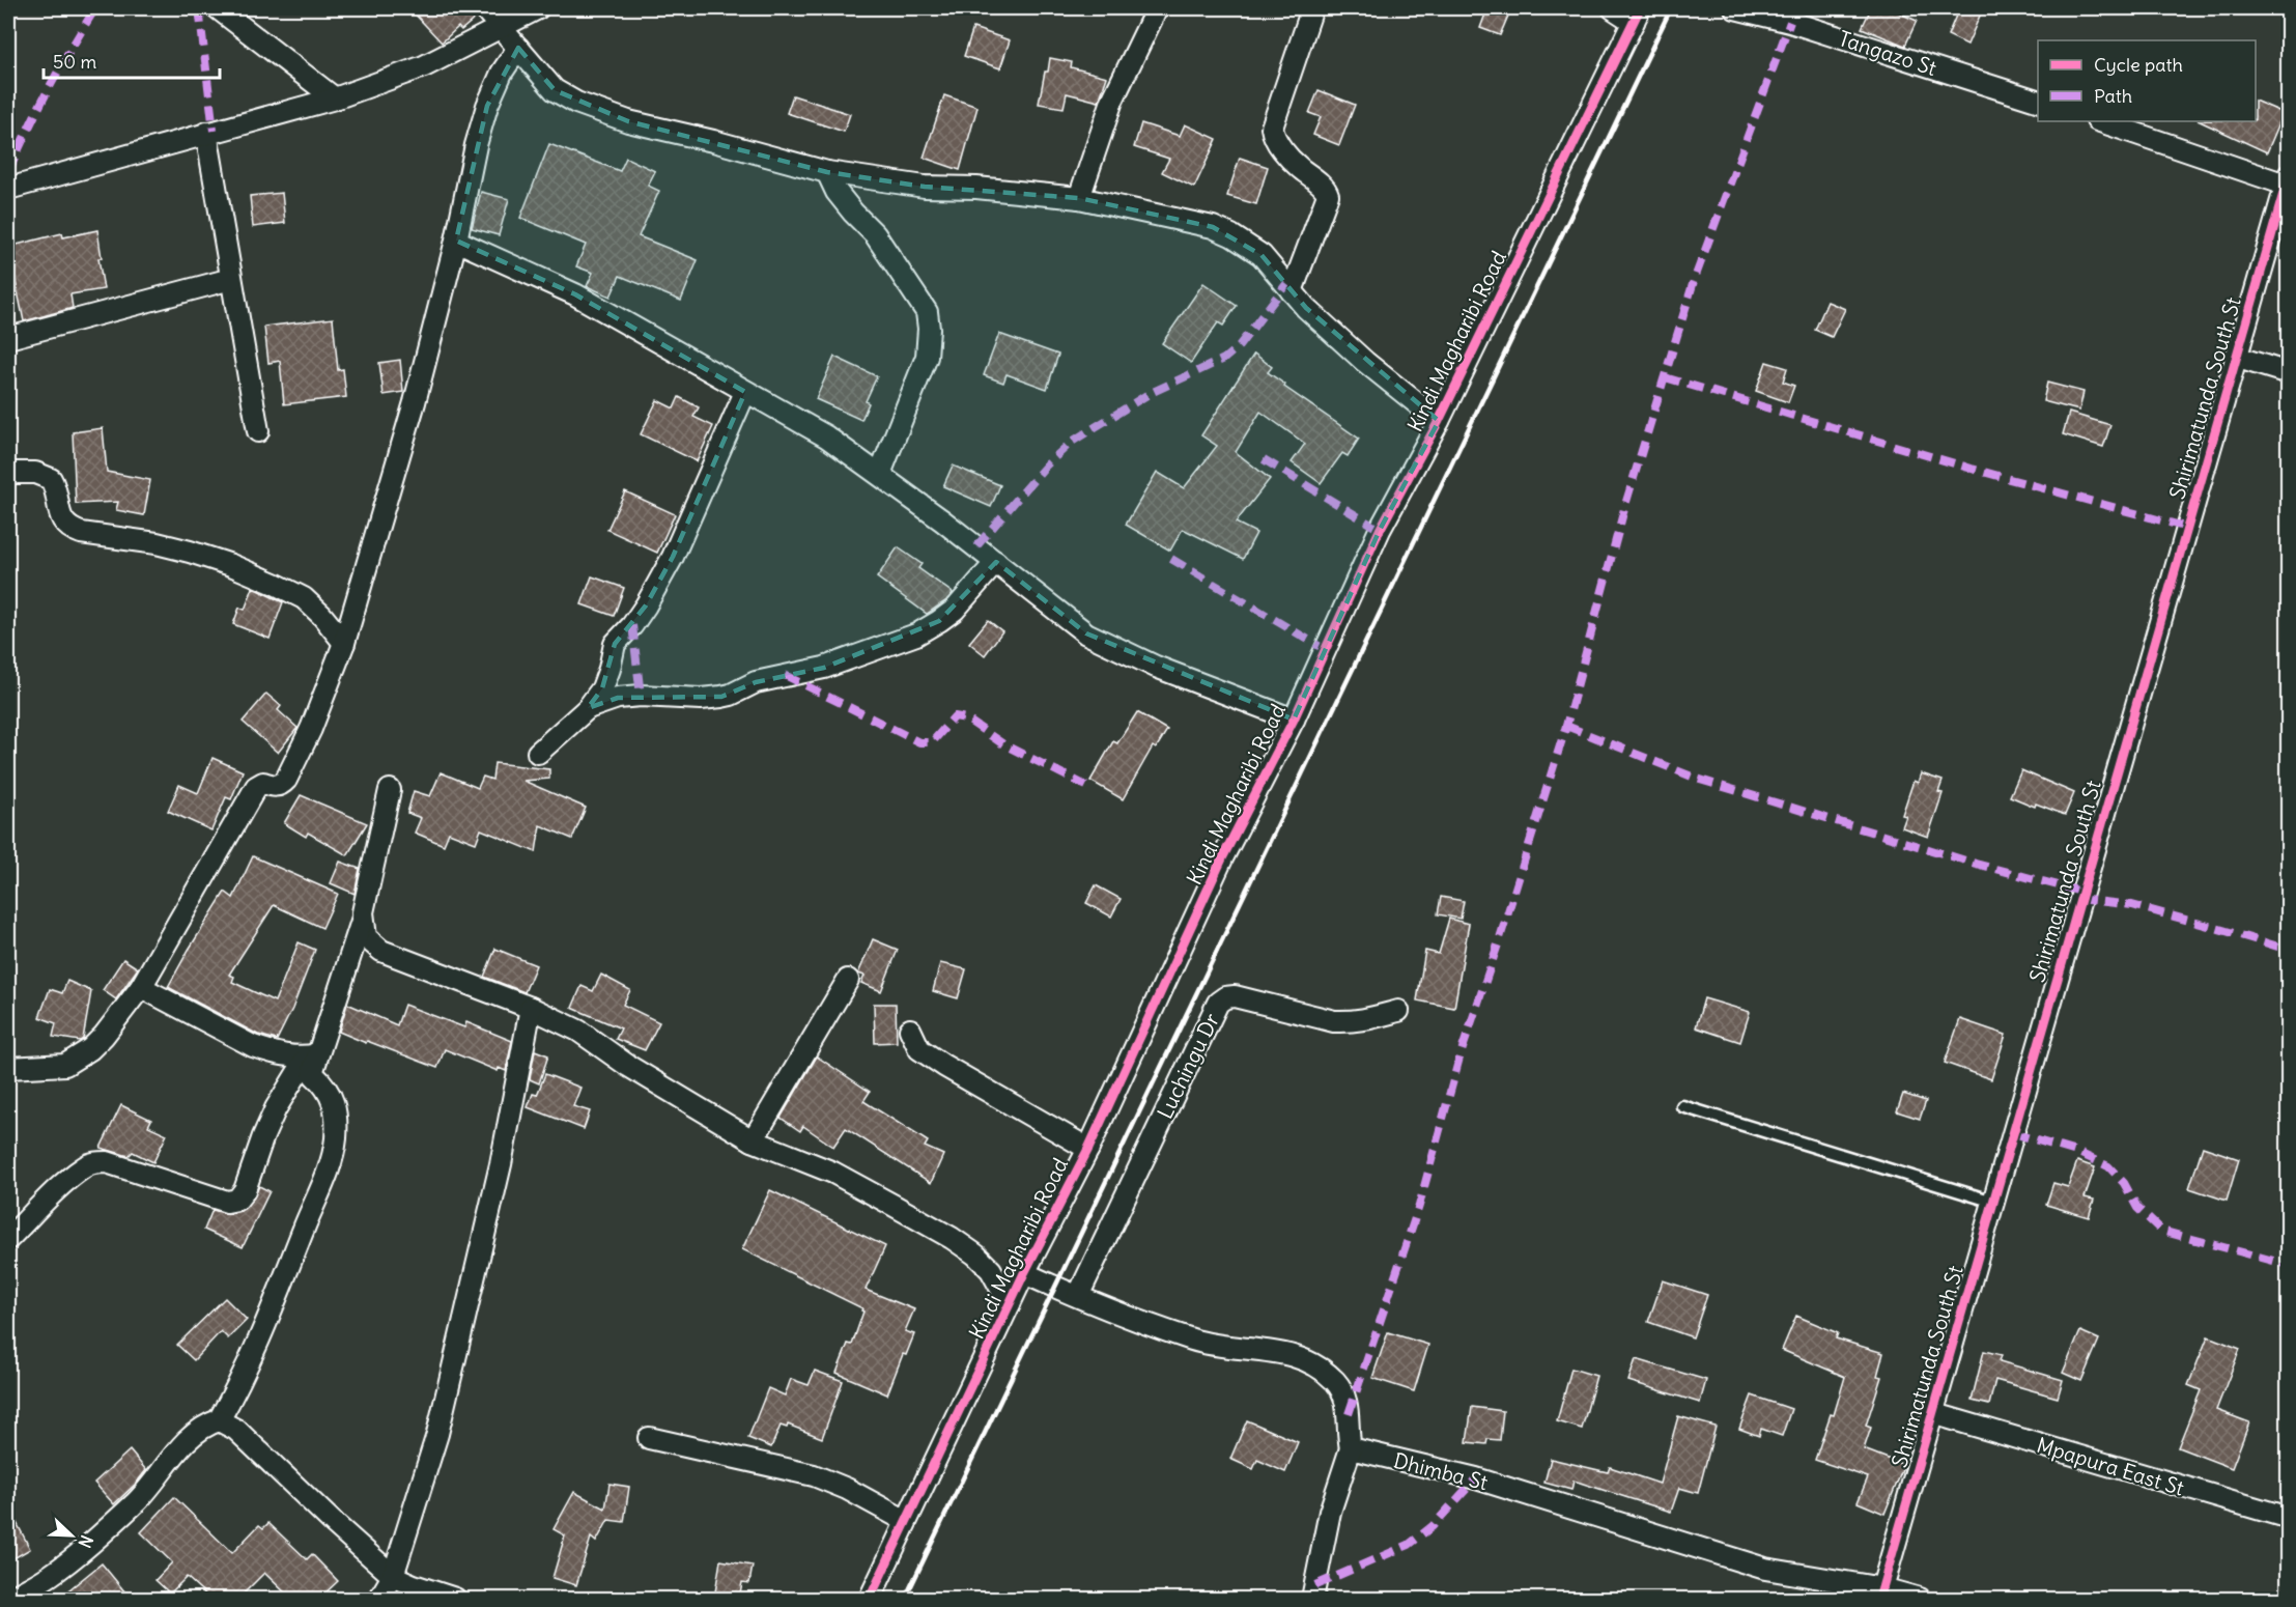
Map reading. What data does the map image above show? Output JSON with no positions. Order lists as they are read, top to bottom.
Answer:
{
  "streets": {
    "street": [
      "Tangazo St",
      "Kindi Magharibi Road",
      "Shirimatunda South St",
      "Luchingu Dr",
      "Mpapura East St",
      "Dhimba St"
    ]
  },
  "crossings": [
    ["Shirimatunda South St", "Mpapura East St"],
    ["Shirimatunda South St", "Dhimba St"]
  ],
  "legend": ["Cycle path", "Path"],
  "scale_bar": "50 m",
  "north": "bottom right"
}
